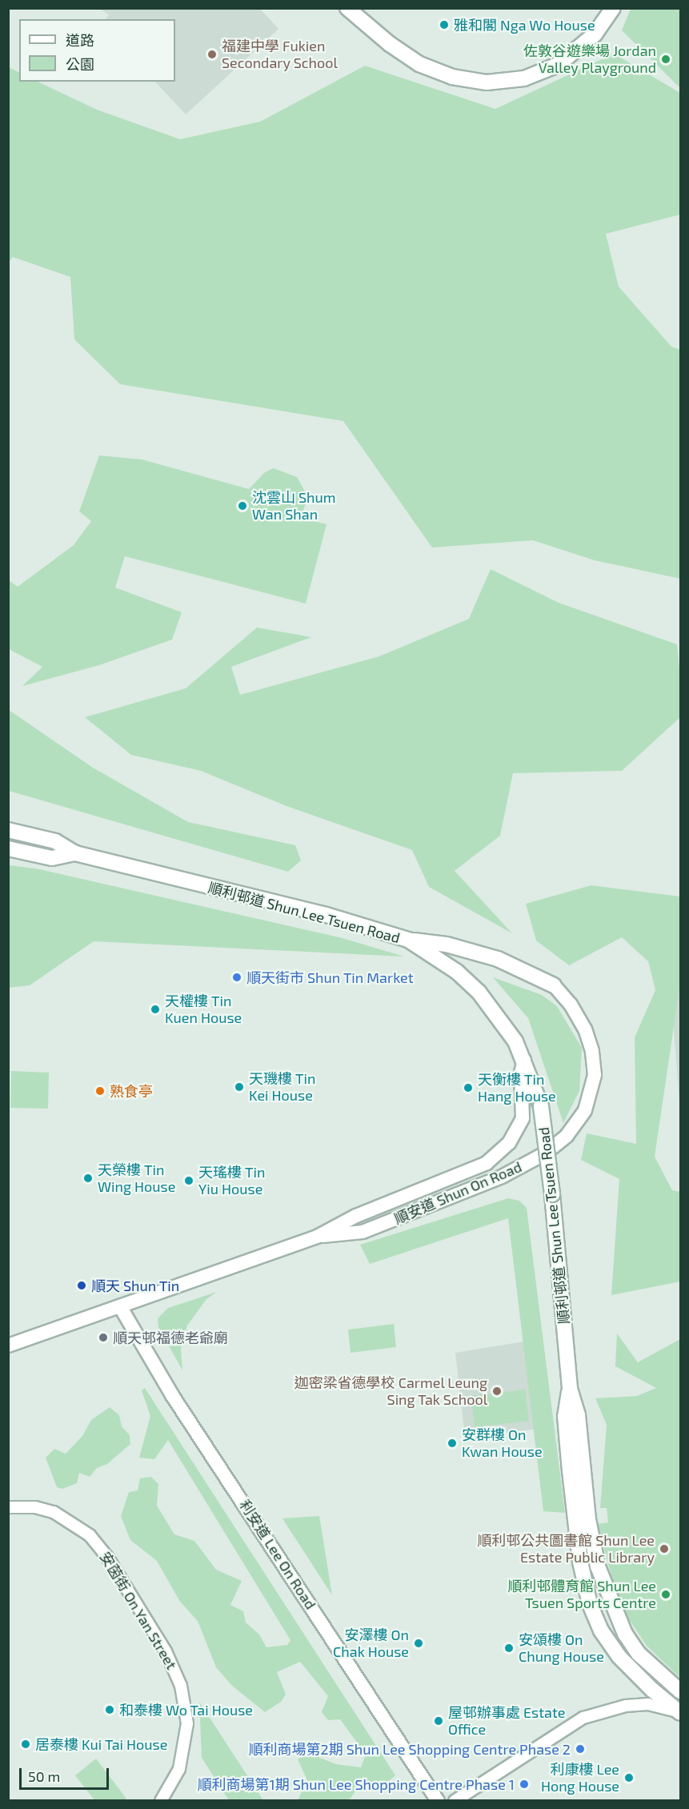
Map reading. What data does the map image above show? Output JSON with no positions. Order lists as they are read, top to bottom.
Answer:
{
  "streets": {
    "main road": ["順利邨道 Shun Lee Tsuen Road"],
    "street": ["順安道 Shun On Road", "利安道 Lee On Road", "安茵街 On Yan Street"]
  },
  "crossings": [
    ["順利邨道 Shun Lee Tsuen Road", "順安道 Shun On Road"],
    ["順安道 Shun On Road", "利安道 Lee On Road"]
  ],
  "places": [
    "雅和閣 Nga Wo House",
    "福建中學 Fukien Secondary School",
    "佐敦谷遊樂場 Jordan Valley Playground",
    "沈雲山 Shum Wan Shan",
    "順天街市 Shun Tin Market",
    "天權樓 Tin Kuen House",
    "天璣樓 Tin Kei House",
    "天衡樓 Tin Hang House",
    "熟食亭",
    "天榮樓 Tin Wing House",
    "天瑤樓 Tin Yiu House",
    "順天 Shun Tin",
    "順天邨福德老爺廟",
    "迦密梁省德學校 Carmel Leung Sing Tak School",
    "安群樓 On Kwan House",
    "順利邨公共圖書館 Shun Lee Estate Public Library",
    "順利邨體育館 Shun Lee Tsuen Sports Centre",
    "安澤樓 On Chak House",
    "安頌樓 On Chung House",
    "和泰樓 Wo Tai House",
    "屋邨辦事處 Estate Office",
    "居泰樓 Kui Tai House",
    "順利商場第2期 Shun Lee Shopping Centre Phase 2",
    "利康樓 Lee Hong House",
    "順利商場第1期 Shun Lee Shopping Centre Phase 1"
  ],
  "legend": ["道路", "公園"],
  "scale_bar": "50 m"
}
